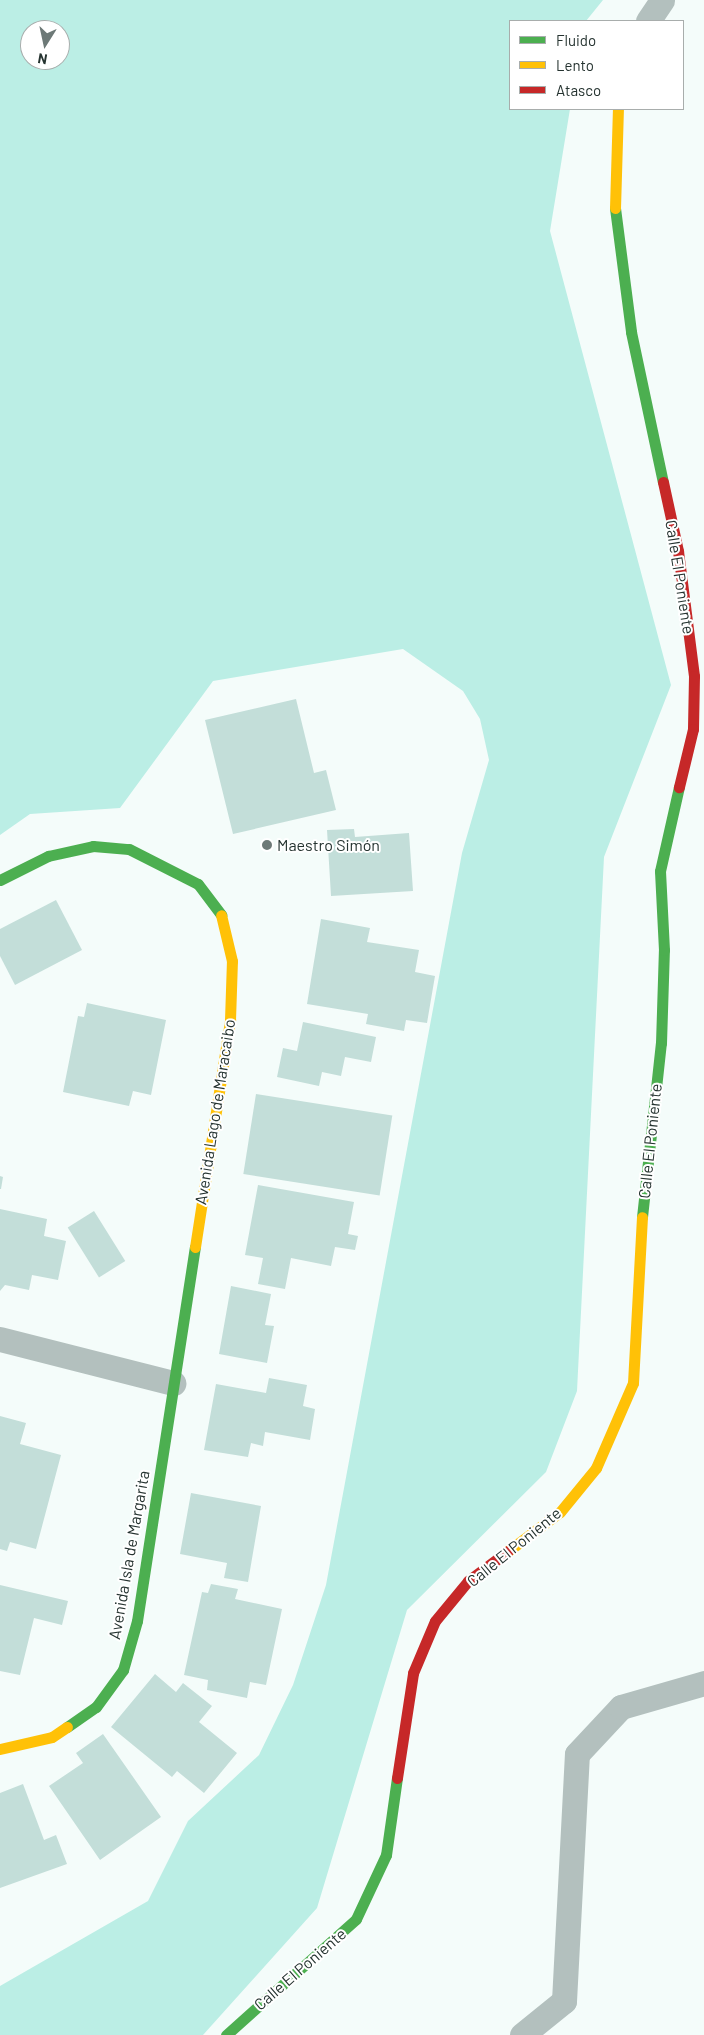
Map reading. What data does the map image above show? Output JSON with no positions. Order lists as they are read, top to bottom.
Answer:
{
  "streets": {
    "street": ["Calle El Poniente", "Avenida Lago de Maracaibo", "Avenida Isla de Margarita"]
  },
  "crossings": [
    ["Avenida Lago de Maracaibo", "Avenida Isla de Margarita"]
  ],
  "places": ["Maestro Simón"],
  "legend": ["Fluido", "Lento", "Atasco"],
  "north": "bottom"
}
